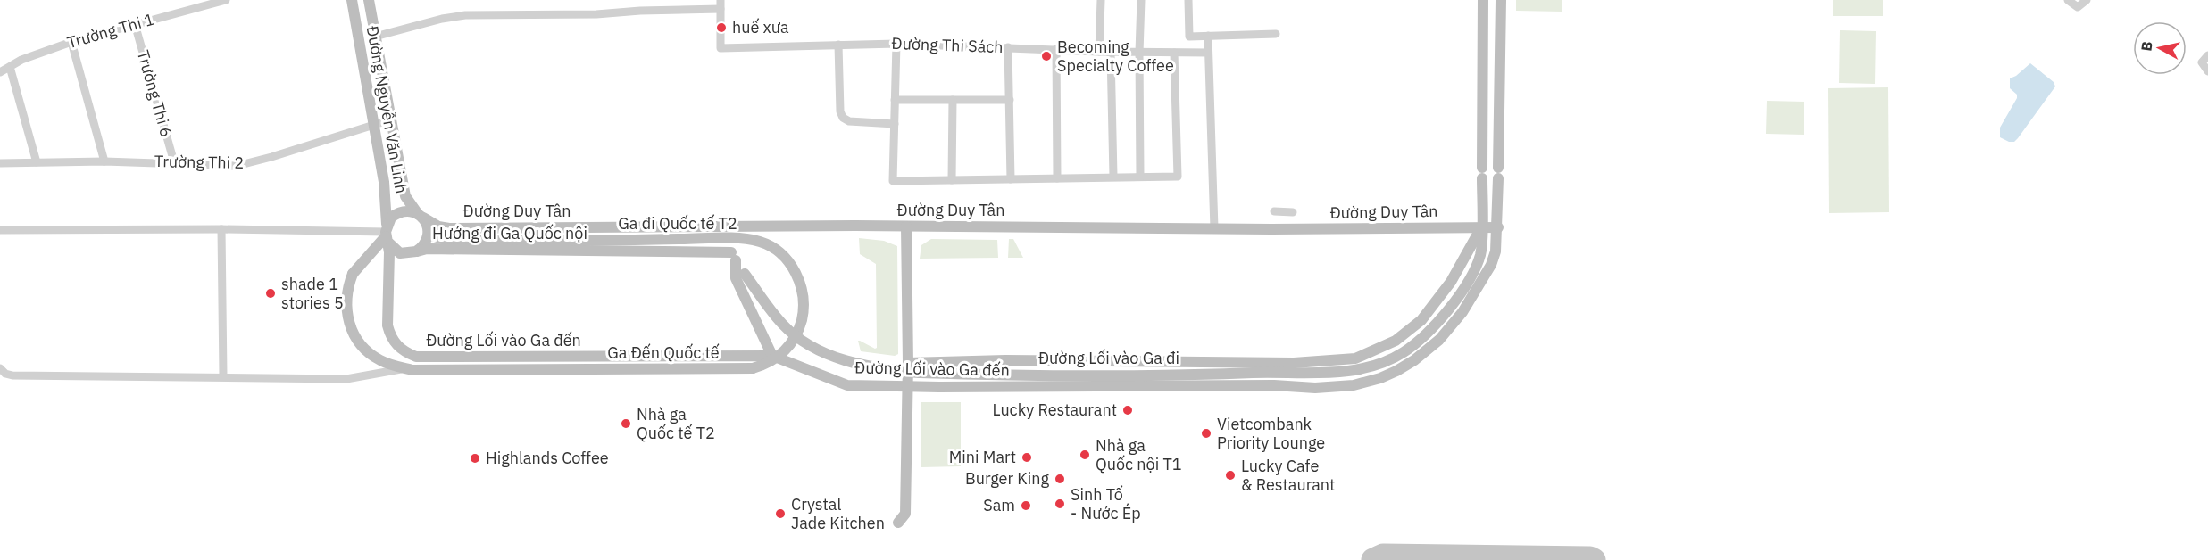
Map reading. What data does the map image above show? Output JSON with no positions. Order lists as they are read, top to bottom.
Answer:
{
  "streets": {
    "street": [
      "Trường Thi 1",
      "Đường Thi Sách",
      "Trường Thi 6",
      "Đường Nguyễn Văn Linh",
      "Trường Thi 2",
      "Đường Duy Tân",
      "Ga đi Quốc tế T2",
      "Hướng đi Ga Quốc nội",
      "Đường Lối vào Ga đến",
      "Ga Đến Quốc tế",
      "Đường Lối vào Ga đi"
    ]
  },
  "crossings": [
    ["Trường Thi 1", "Trường Thi 6"],
    ["Trường Thi 6", "Trường Thi 2"],
    ["Đường Nguyễn Văn Linh", "Trường Thi 2"],
    ["Đường Nguyễn Văn Linh", "Đường Duy Tân"],
    ["Đường Nguyễn Văn Linh", "Ga đi Quốc tế T2"],
    ["Đường Nguyễn Văn Linh", "Hướng đi Ga Quốc nội"],
    ["Đường Nguyễn Văn Linh", "Đường Lối vào Ga đến"],
    ["Đường Nguyễn Văn Linh", "Ga Đến Quốc tế"],
    ["Đường Duy Tân", "Ga đi Quốc tế T2"],
    ["Đường Duy Tân", "Hướng đi Ga Quốc nội"],
    ["Đường Duy Tân", "Đường Lối vào Ga đến"],
    ["Đường Duy Tân", "Ga Đến Quốc tế"],
    ["Đường Duy Tân", "Đường Lối vào Ga đi"],
    ["Ga đi Quốc tế T2", "Hướng đi Ga Quốc nội"],
    ["Ga đi Quốc tế T2", "Đường Lối vào Ga đến"],
    ["Ga đi Quốc tế T2", "Ga Đến Quốc tế"],
    ["Hướng đi Ga Quốc nội", "Đường Lối vào Ga đến"],
    ["Hướng đi Ga Quốc nội", "Ga Đến Quốc tế"],
    ["Hướng đi Ga Quốc nội", "Đường Lối vào Ga đi"],
    ["Đường Lối vào Ga đến", "Ga Đến Quốc tế"]
  ],
  "places": [
    "huế xưa",
    "Becoming Specialty Coffee",
    "shade 1 stories 5",
    "Lucky Restaurant",
    "Nhà ga Quốc tế T2",
    "Vietcombank Priority Lounge",
    "Nhà ga Quốc nội T1",
    "Mini Mart",
    "Highlands Coffee",
    "Lucky Cafe & Restaurant",
    "Burger King",
    "Sinh Tố - Nước Ép",
    "Sam",
    "Crystal Jade Kitchen"
  ],
  "north": "left"
}
